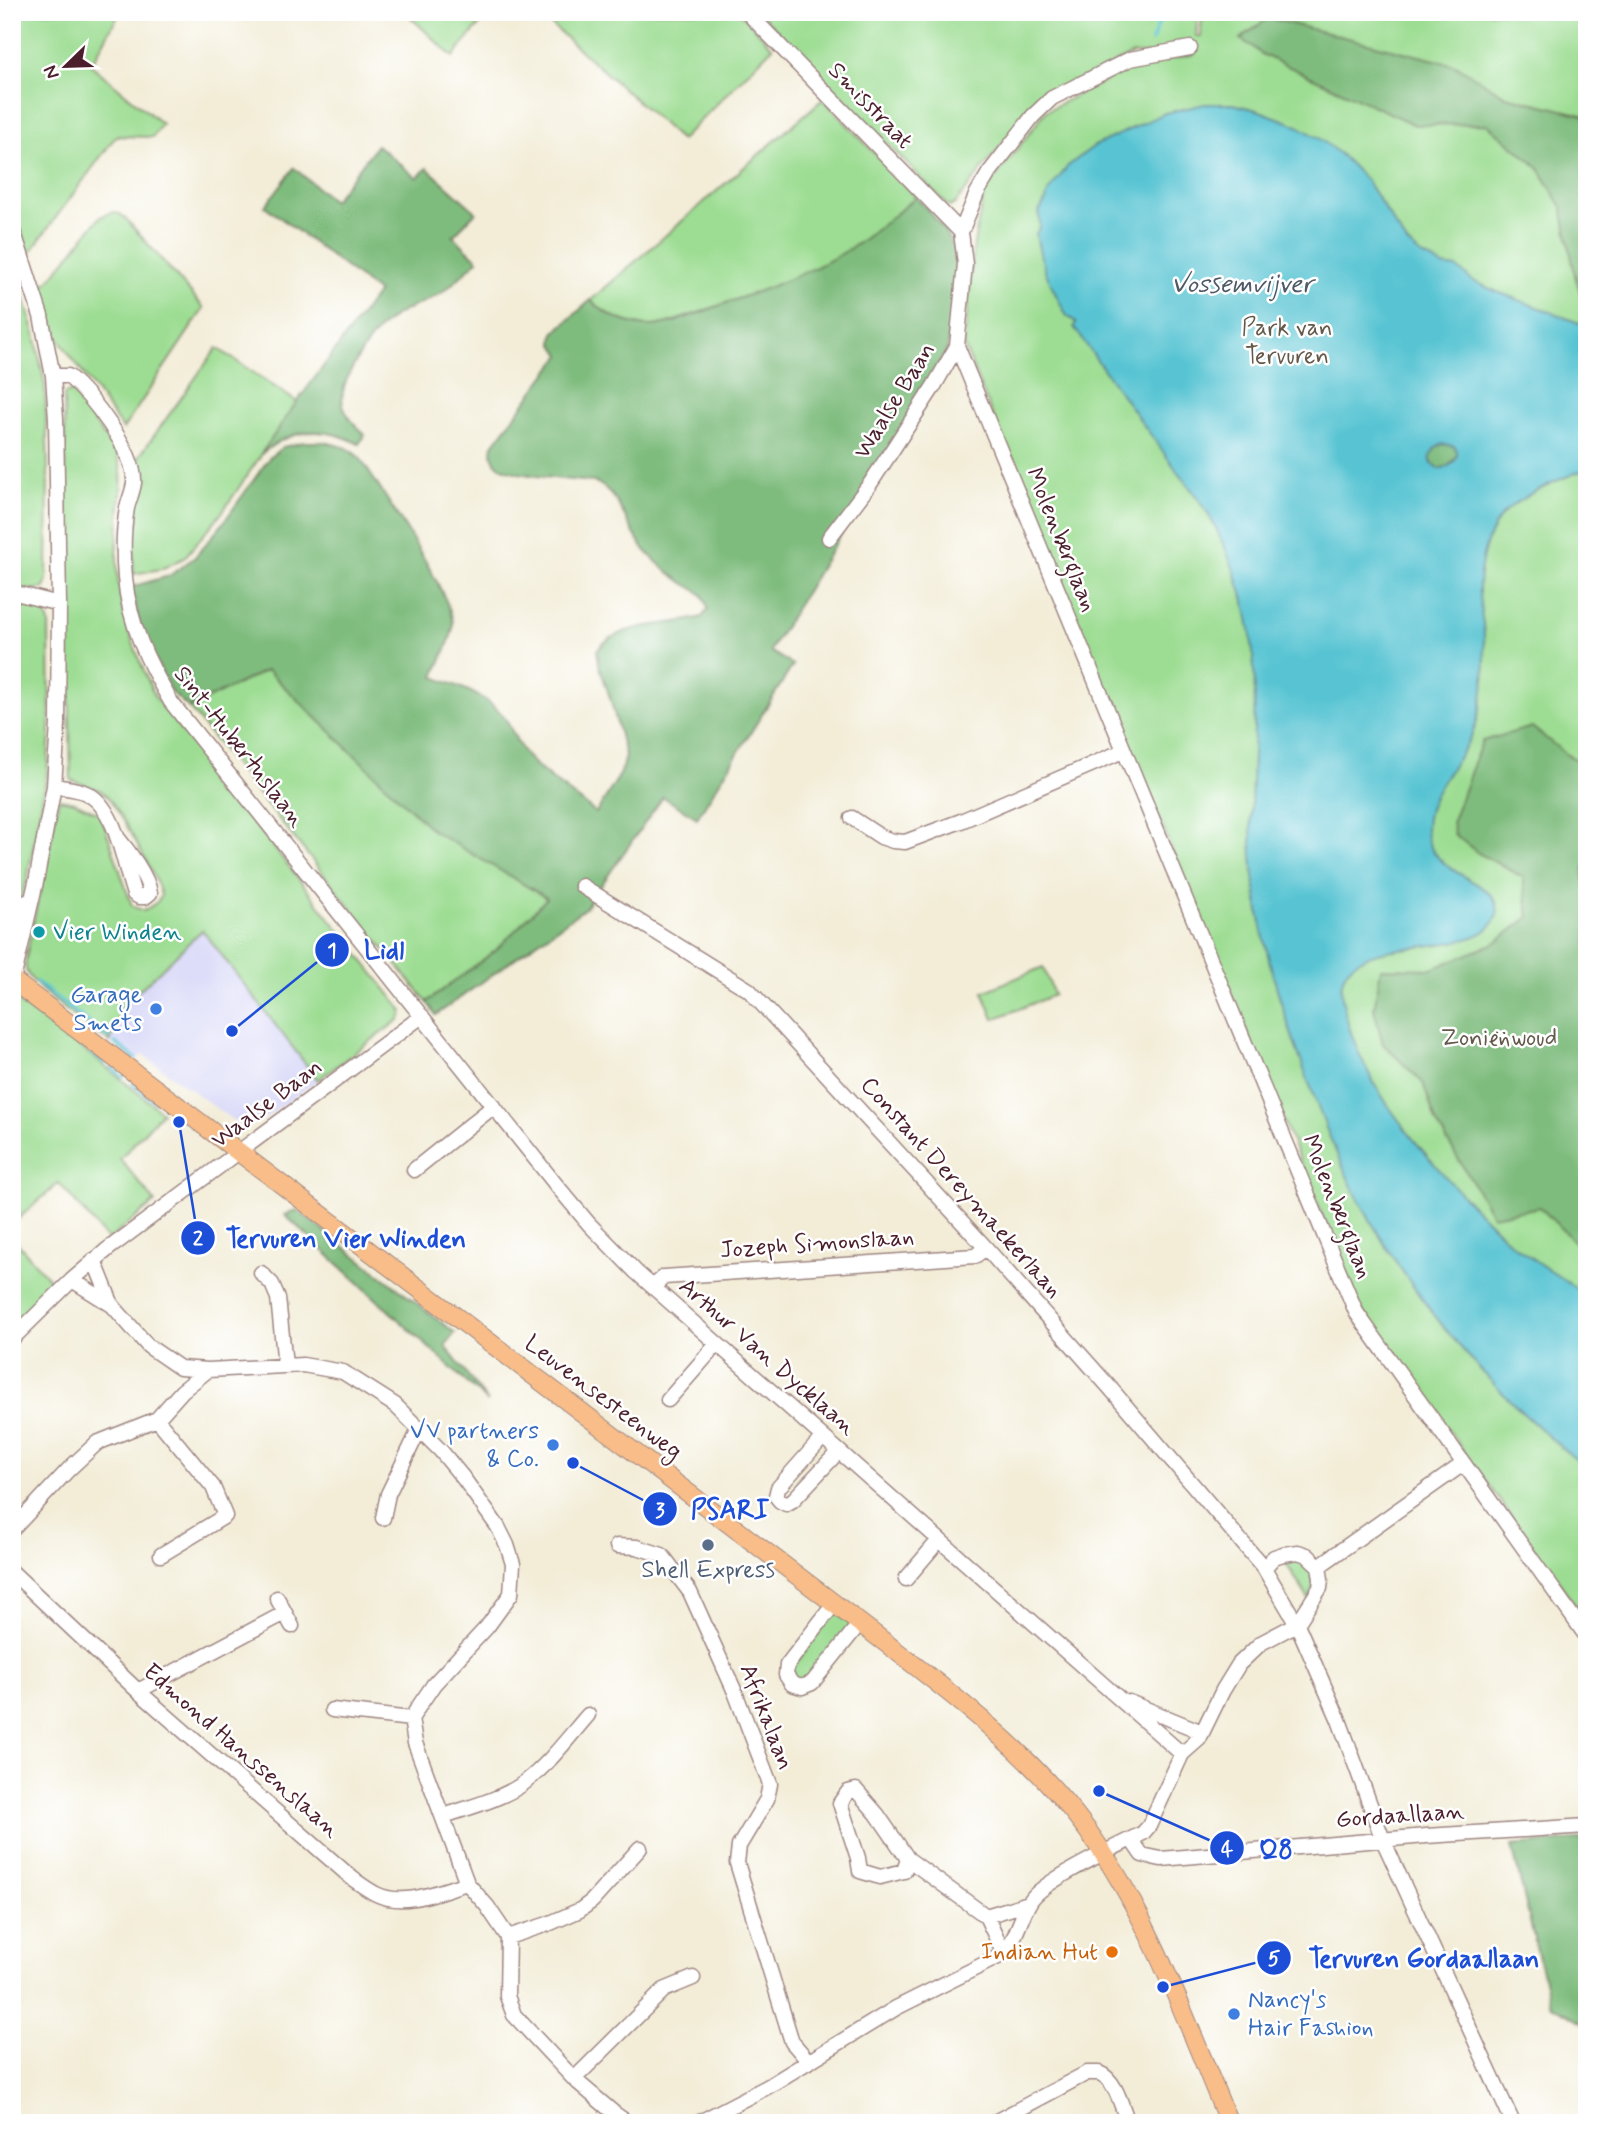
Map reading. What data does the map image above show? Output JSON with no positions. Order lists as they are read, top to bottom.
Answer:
{
  "streets": {
    "main road": ["Leuvensesteenweg"],
    "street": [
      "Smisstraat",
      "Waalse Baan",
      "Molenberglaan",
      "Sint-Hubertuslaan",
      "Constant Dereymaekerlaan",
      "Jozeph Simonslaan",
      "Arthur Van Dycklaan",
      "Afrikalaan",
      "Edmond Hanssenslaan",
      "Gordaallaan"
    ]
  },
  "crossings": [
    ["Smisstraat", "Waalse Baan"],
    ["Waalse Baan", "Molenberglaan"],
    ["Waalse Baan", "Sint-Hubertuslaan"],
    ["Waalse Baan", "Arthur Van Dycklaan"],
    ["Waalse Baan", "Leuvensesteenweg"],
    ["Sint-Hubertuslaan", "Arthur Van Dycklaan"],
    ["Constant Dereymaekerlaan", "Jozeph Simonslaan"],
    ["Constant Dereymaekerlaan", "Gordaallaan"],
    ["Jozeph Simonslaan", "Arthur Van Dycklaan"]
  ],
  "water": ["Vossemvijver"],
  "parks": ["Park van Tervuren", "Zoniënwoud"],
  "places": [
    "Vier Winden",
    "Garage Smets",
    "Lidl",
    "Tervuren Vier Winden",
    "VV partners & Co.",
    "PSARI",
    "Shell Express",
    "Q8",
    "Indian Hut",
    "Tervuren Gordaallaan",
    "Nancy's Hair Fashion"
  ],
  "north": "bottom left"
}
